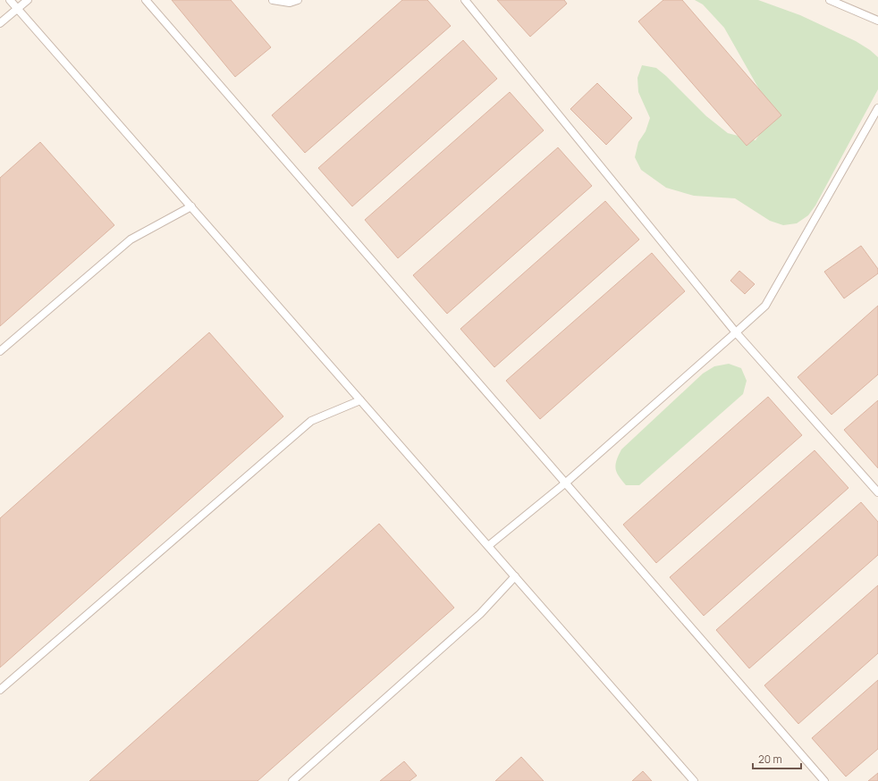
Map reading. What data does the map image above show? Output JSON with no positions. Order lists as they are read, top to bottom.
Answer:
{
  "scale_bar": "20 m"
}
